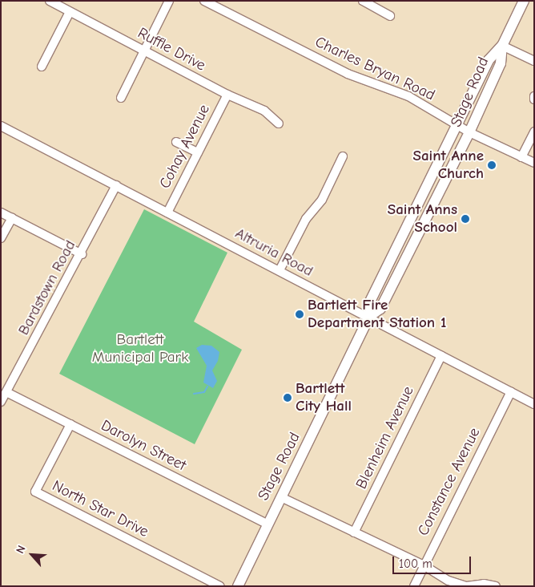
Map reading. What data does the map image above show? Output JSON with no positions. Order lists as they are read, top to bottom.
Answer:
{
  "streets": {
    "main road": ["Stage Road"],
    "street": [
      "Ruffle Drive",
      "Charles Bryan Road",
      "Cohay Avenue",
      "Altruria Road",
      "Bardstown Road",
      "Blenheim Avenue",
      "Darolyn Street",
      "Constance Avenue",
      "North Star Drive"
    ]
  },
  "crossings": [
    ["Ruffle Drive", "Cohay Avenue"],
    ["Charles Bryan Road", "Stage Road"],
    ["Stage Road", "Altruria Road"],
    ["Stage Road", "Darolyn Street"],
    ["Cohay Avenue", "Altruria Road"],
    ["Altruria Road", "Bardstown Road"],
    ["Altruria Road", "Blenheim Avenue"],
    ["Altruria Road", "Constance Avenue"],
    ["Bardstown Road", "Darolyn Street"],
    ["Darolyn Street", "North Star Drive"]
  ],
  "parks": ["Bartlett Municipal Park"],
  "places": [
    "Saint Anne Church",
    "Saint Anns School",
    "Bartlett Fire Department Station 1",
    "Bartlett City Hall"
  ],
  "scale_bar": "100 m",
  "north": "top left"
}
